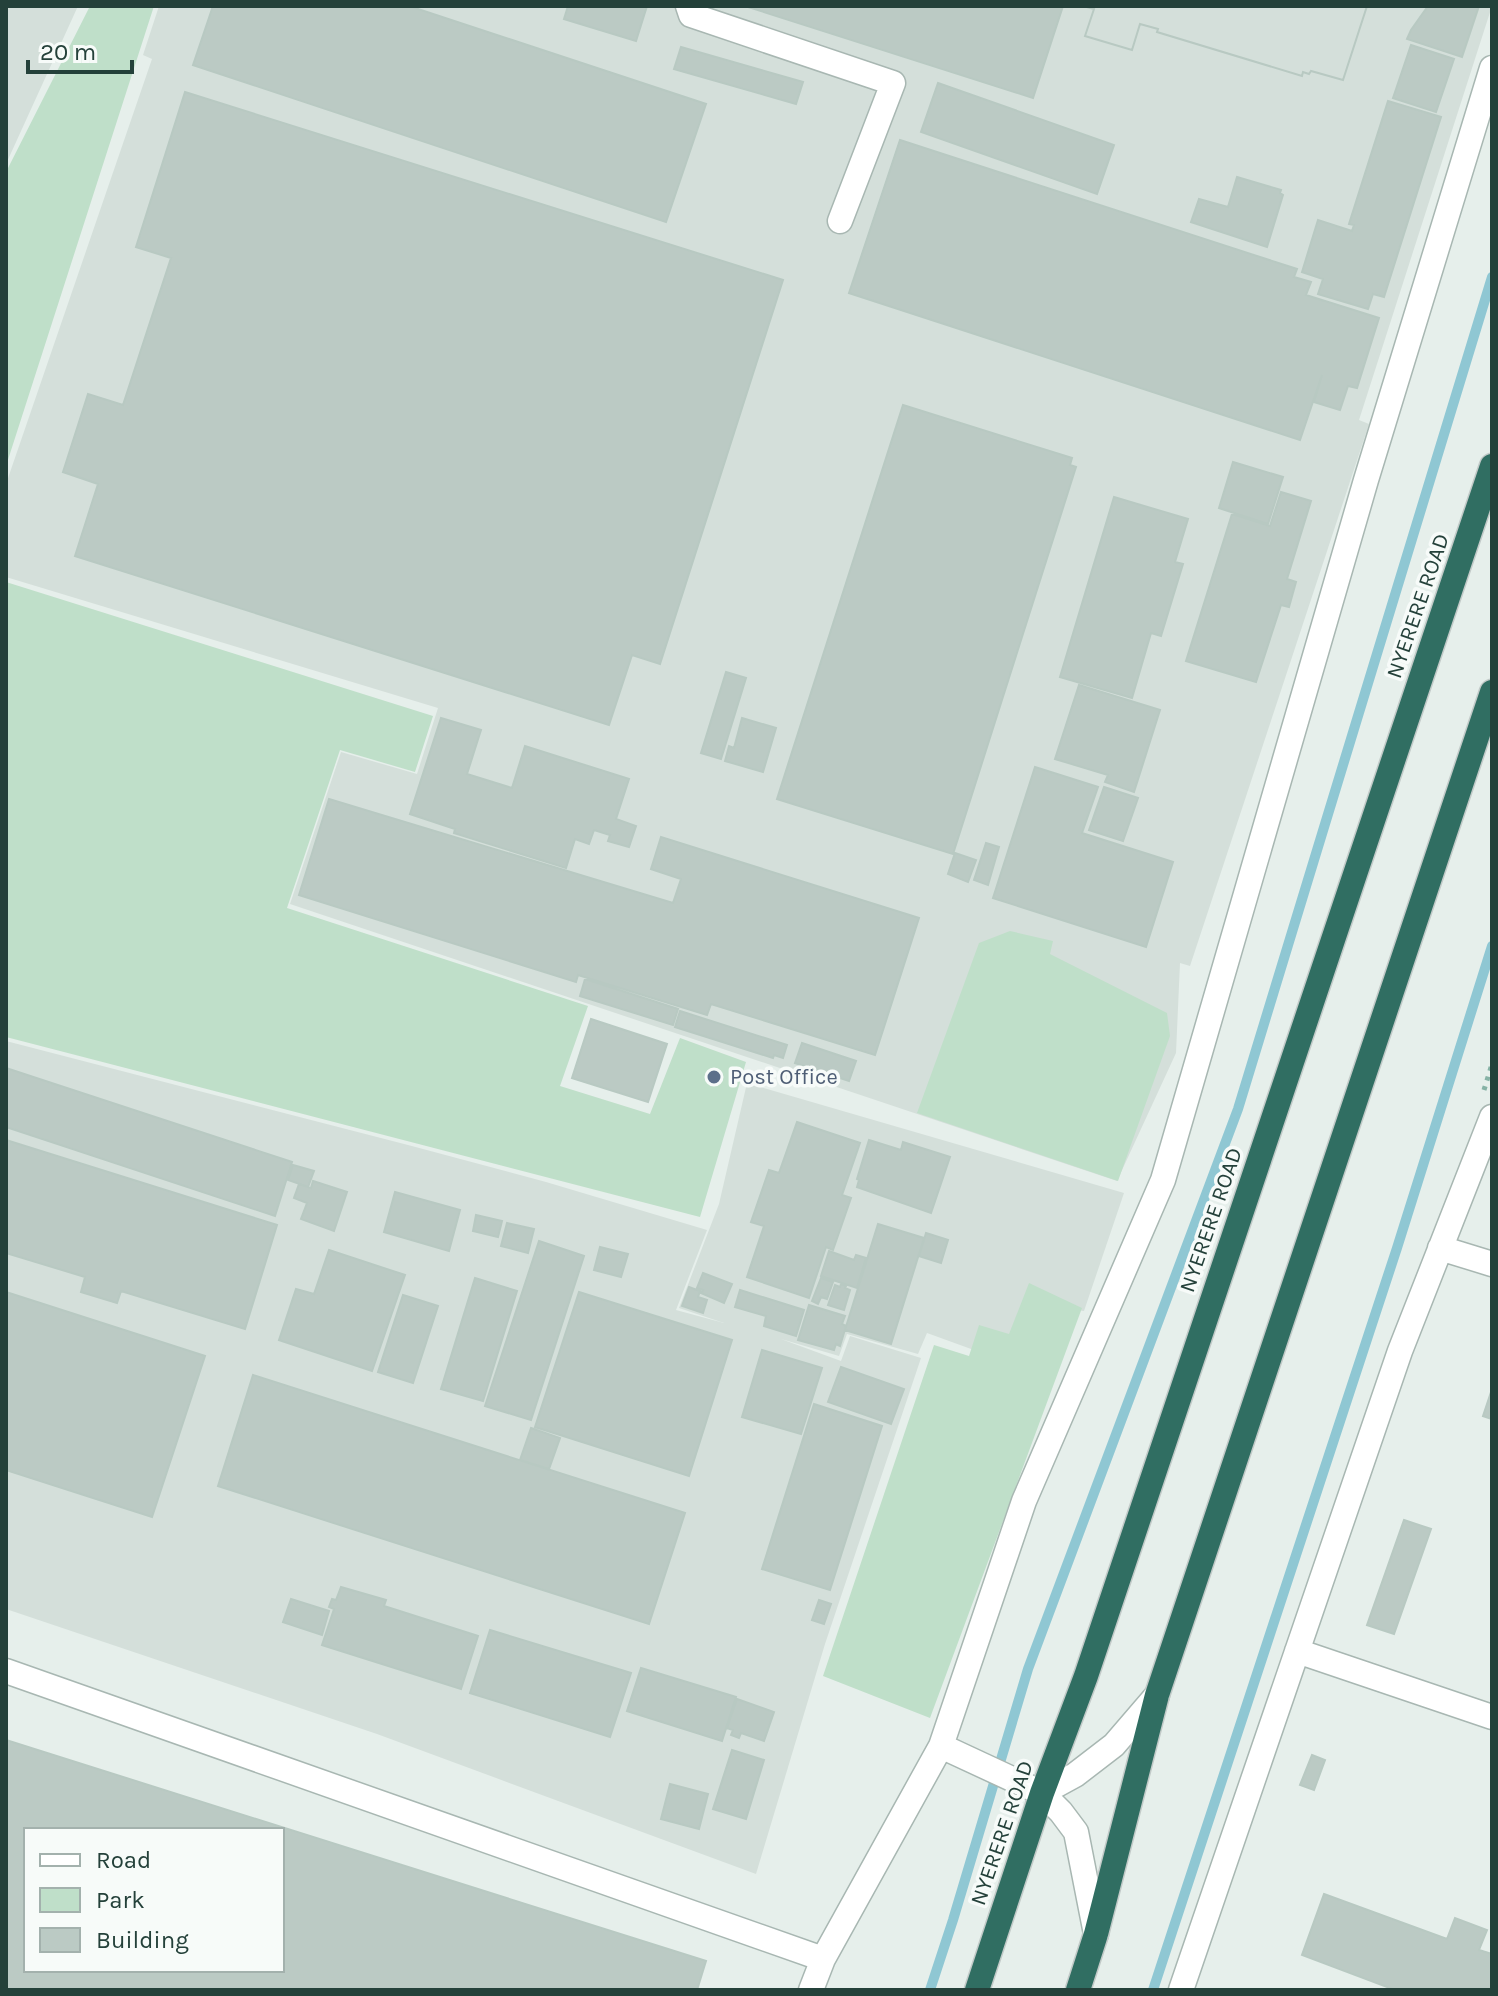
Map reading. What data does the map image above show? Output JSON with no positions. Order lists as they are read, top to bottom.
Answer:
{
  "streets": {
    "highway": ["NYERERE ROAD"]
  },
  "places": ["Post Office"],
  "legend": ["Road", "Park", "Building"],
  "scale_bar": "20 m"
}
